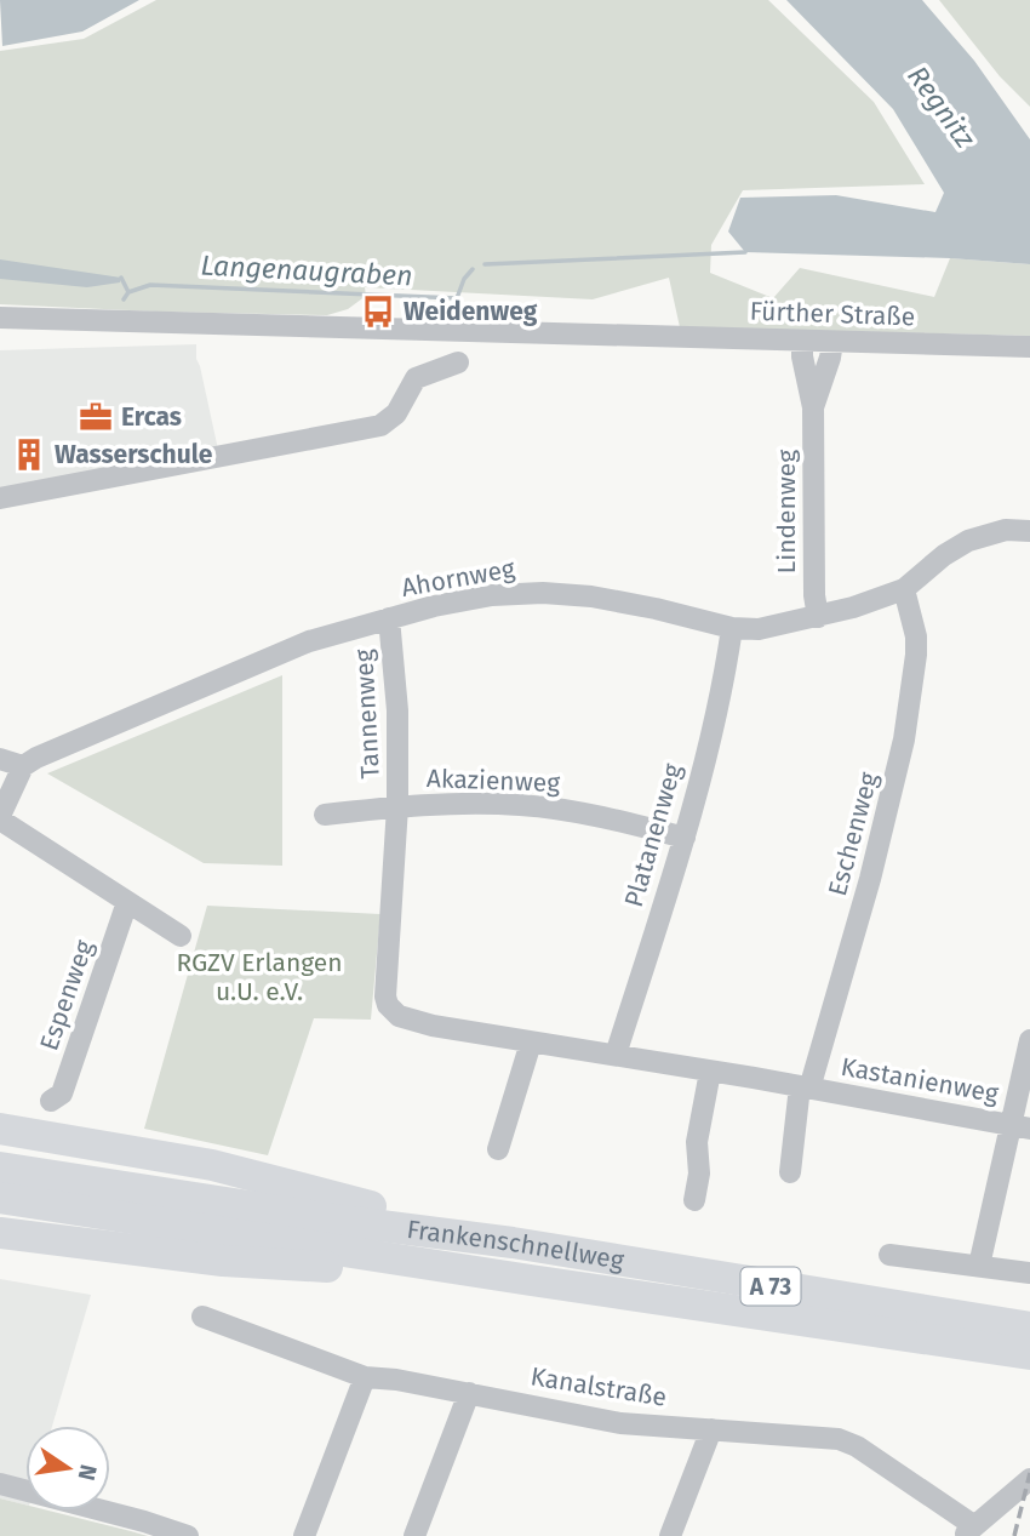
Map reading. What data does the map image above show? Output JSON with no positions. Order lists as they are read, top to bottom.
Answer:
{
  "streets": {
    "highway": ["Frankenschnellweg", "A 73"],
    "street": [
      "Fürther Straße",
      "Lindenweg",
      "Ahornweg",
      "Tannenweg",
      "Akazienweg",
      "Eschenweg",
      "Platanenweg",
      "Espenweg",
      "Kastanienweg",
      "Kanalstraße"
    ]
  },
  "crossings": [
    ["Fürther Straße", "Lindenweg"],
    ["Lindenweg", "Ahornweg"],
    ["Ahornweg", "Tannenweg"],
    ["Ahornweg", "Eschenweg"],
    ["Ahornweg", "Platanenweg"],
    ["Tannenweg", "Akazienweg"],
    ["Tannenweg", "Kastanienweg"],
    ["Akazienweg", "Platanenweg"],
    ["Eschenweg", "Kastanienweg"],
    ["Platanenweg", "Kastanienweg"]
  ],
  "water": ["Regnitz", "Langenaugraben"],
  "parks": ["RGZV Erlangen u.U. e.V."],
  "places": {
    "bus stop": ["Weidenweg"],
    "office": ["Ercas"],
    "building": ["Wasserschule"]
  },
  "north": "right"
}
